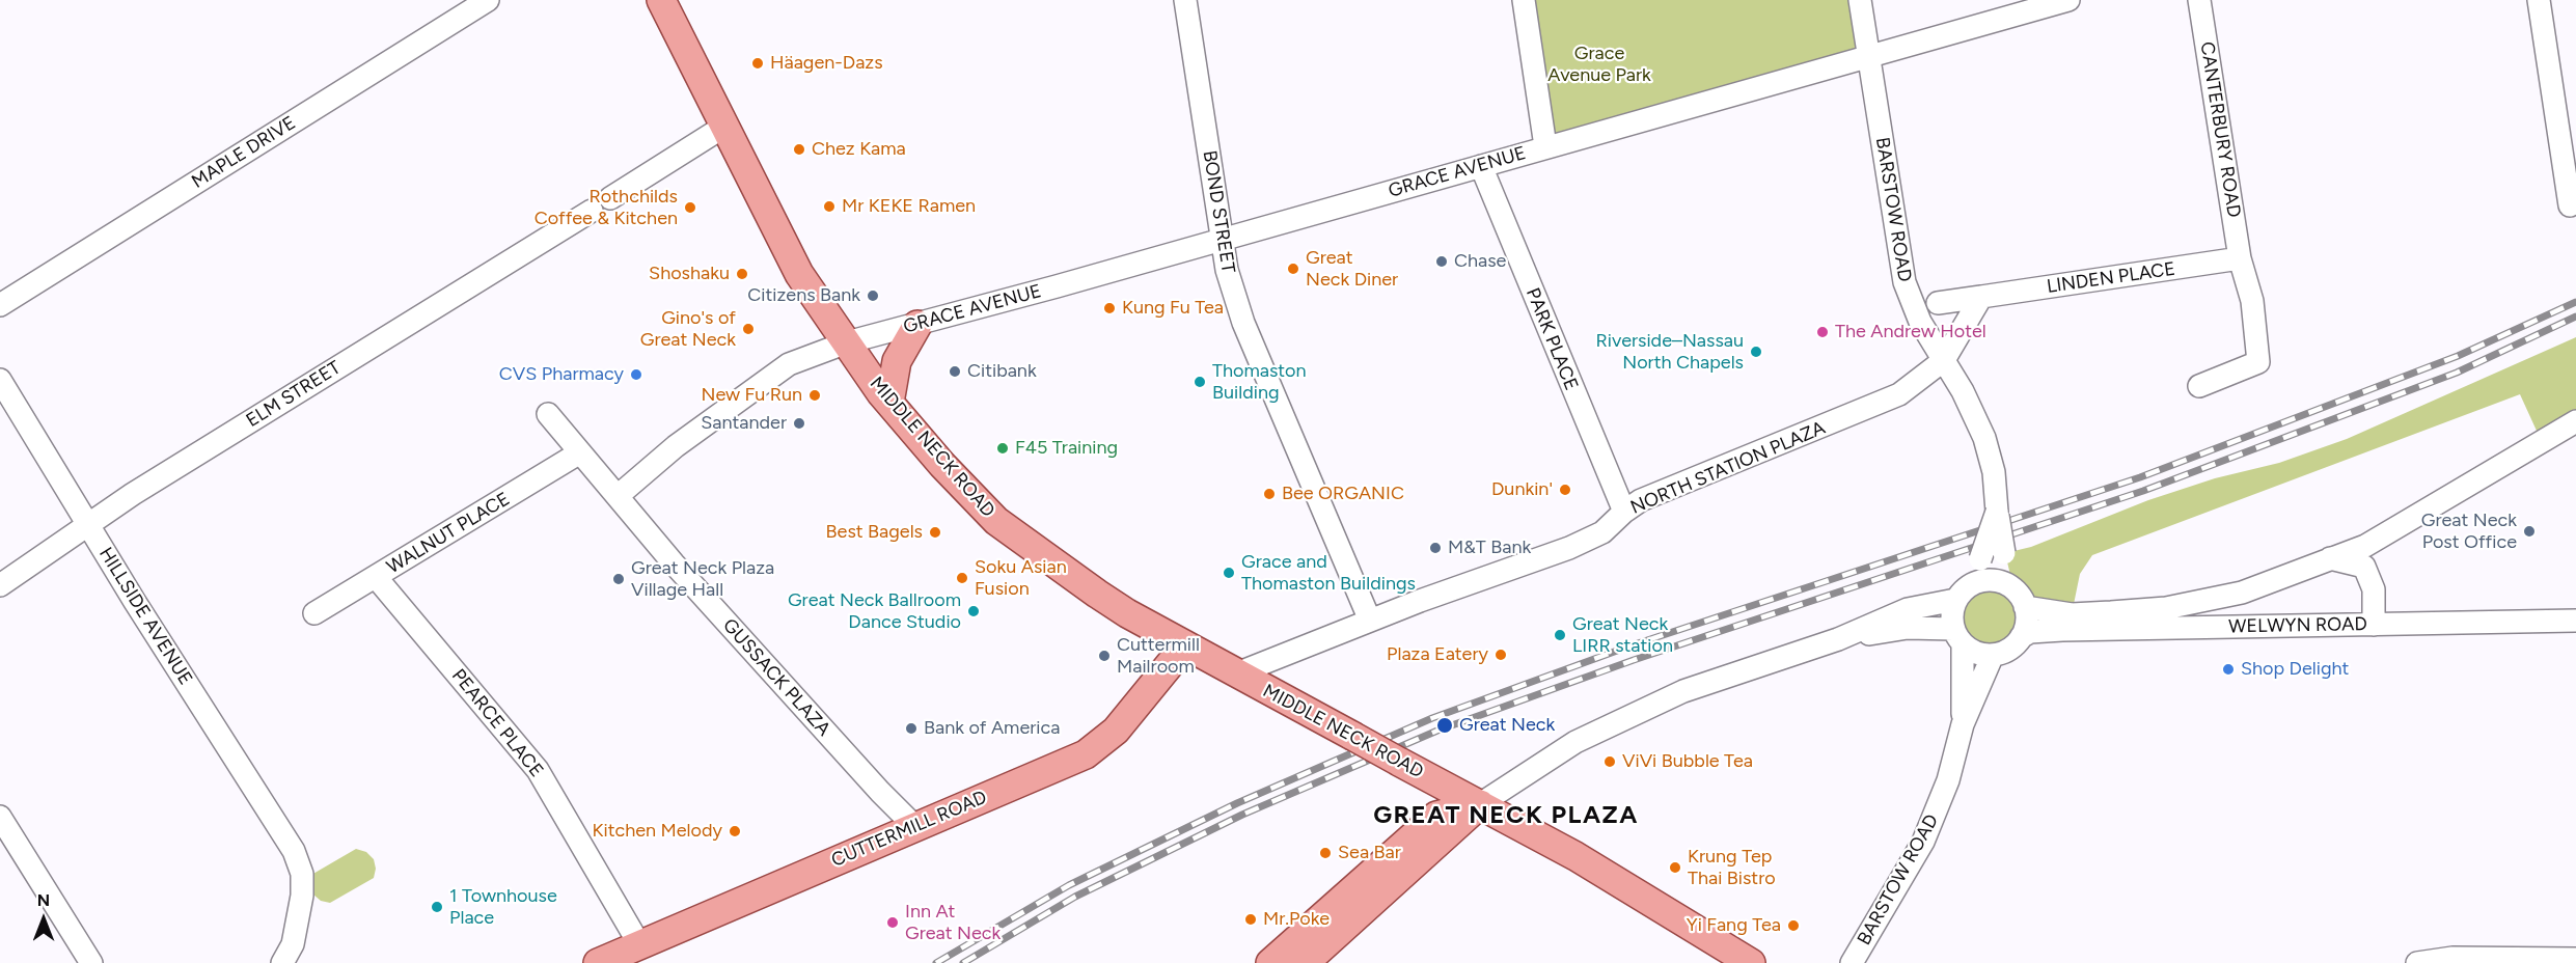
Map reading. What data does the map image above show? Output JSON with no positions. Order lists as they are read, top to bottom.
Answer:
{
  "streets": {
    "main road": ["MIDDLE NECK ROAD", "CUTTERMILL ROAD"],
    "street": [
      "CANTERBURY ROAD",
      "MAPLE DRIVE",
      "GRACE AVENUE",
      "BARSTOW ROAD",
      "BOND STREET",
      "LINDEN PLACE",
      "PARK PLACE",
      "ELM STREET",
      "NORTH STATION PLAZA",
      "WALNUT PLACE",
      "HILLSIDE AVENUE",
      "WELWYN ROAD",
      "GUSSACK PLAZA",
      "PEARCE PLACE"
    ]
  },
  "crossings": [
    ["CANTERBURY ROAD", "LINDEN PLACE"],
    ["GRACE AVENUE", "BARSTOW ROAD"],
    ["GRACE AVENUE", "BOND STREET"],
    ["GRACE AVENUE", "PARK PLACE"],
    ["GRACE AVENUE", "MIDDLE NECK ROAD"],
    ["BARSTOW ROAD", "NORTH STATION PLAZA"],
    ["BARSTOW ROAD", "WELWYN ROAD"],
    ["BOND STREET", "NORTH STATION PLAZA"],
    ["PARK PLACE", "NORTH STATION PLAZA"],
    ["ELM STREET", "HILLSIDE AVENUE"],
    ["MIDDLE NECK ROAD", "NORTH STATION PLAZA"],
    ["MIDDLE NECK ROAD", "CUTTERMILL ROAD"],
    ["WALNUT PLACE", "GUSSACK PLAZA"],
    ["WALNUT PLACE", "PEARCE PLACE"],
    ["GUSSACK PLAZA", "CUTTERMILL ROAD"],
    ["PEARCE PLACE", "CUTTERMILL ROAD"]
  ],
  "districts": ["GREAT NECK PLAZA"],
  "parks": ["Grace Avenue Park"],
  "places": [
    "Häagen-Dazs",
    "Chez Kama",
    "Mr KEKE Ramen",
    "Rothchilds Coffee & Kitchen",
    "Chase",
    "Great Neck Diner",
    "Shoshaku",
    "Citizens Bank",
    "Kung Fu Tea",
    "Gino's of Great Neck",
    "The Andrew Hotel",
    "Riverside–Nassau North Chapels",
    "Citibank",
    "CVS Pharmacy",
    "Thomaston Building",
    "New Fu Run",
    "Santander",
    "F45 Training",
    "Dunkin'",
    "Bee ORGANIC",
    "Great Neck Post Office",
    "Best Bagels",
    "M&T Bank",
    "Grace and Thomaston Buildings",
    "Soku Asian Fusion",
    "Great Neck Plaza Village Hall",
    "Great Neck Ballroom Dance Studio",
    "Great Neck LIRR station",
    "Plaza Eatery",
    "Cuttermill Mailroom",
    "Shop Delight",
    "Great Neck",
    "Bank of America",
    "ViVi Bubble Tea",
    "Kitchen Melody",
    "Sea Bar",
    "Krung Tep Thai Bistro",
    "1 Townhouse Place",
    "Mr.Poke",
    "Inn At Great Neck",
    "Yi Fang Tea"
  ],
  "north": "top"
}
